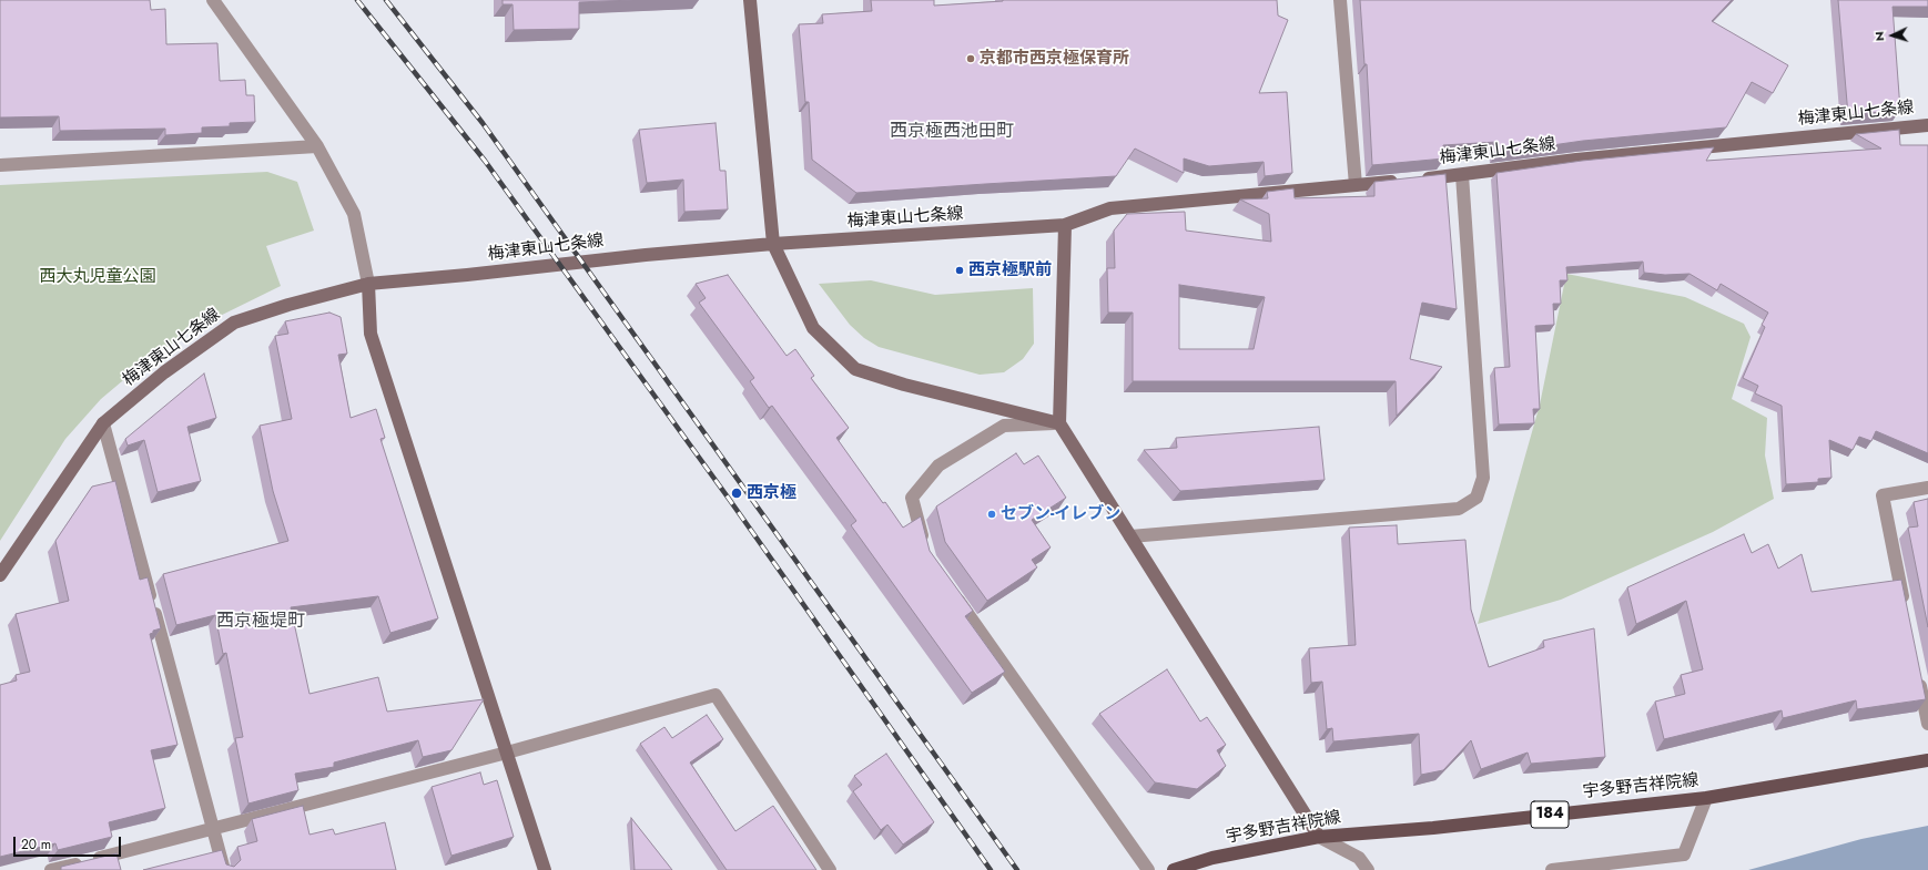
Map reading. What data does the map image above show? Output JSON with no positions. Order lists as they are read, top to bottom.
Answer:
{
  "streets": {
    "main road": ["梅津東山七条線", "宇多野吉祥院線", "184"]
  },
  "districts": ["西京極西池田町", "西京極堤町"],
  "parks": ["西大丸児童公園"],
  "places": [
    "京都市西京極保育所",
    "西京極駅前",
    "西京極",
    "セブン-イレブン"
  ],
  "scale_bar": "20 m",
  "north": "left"
}
